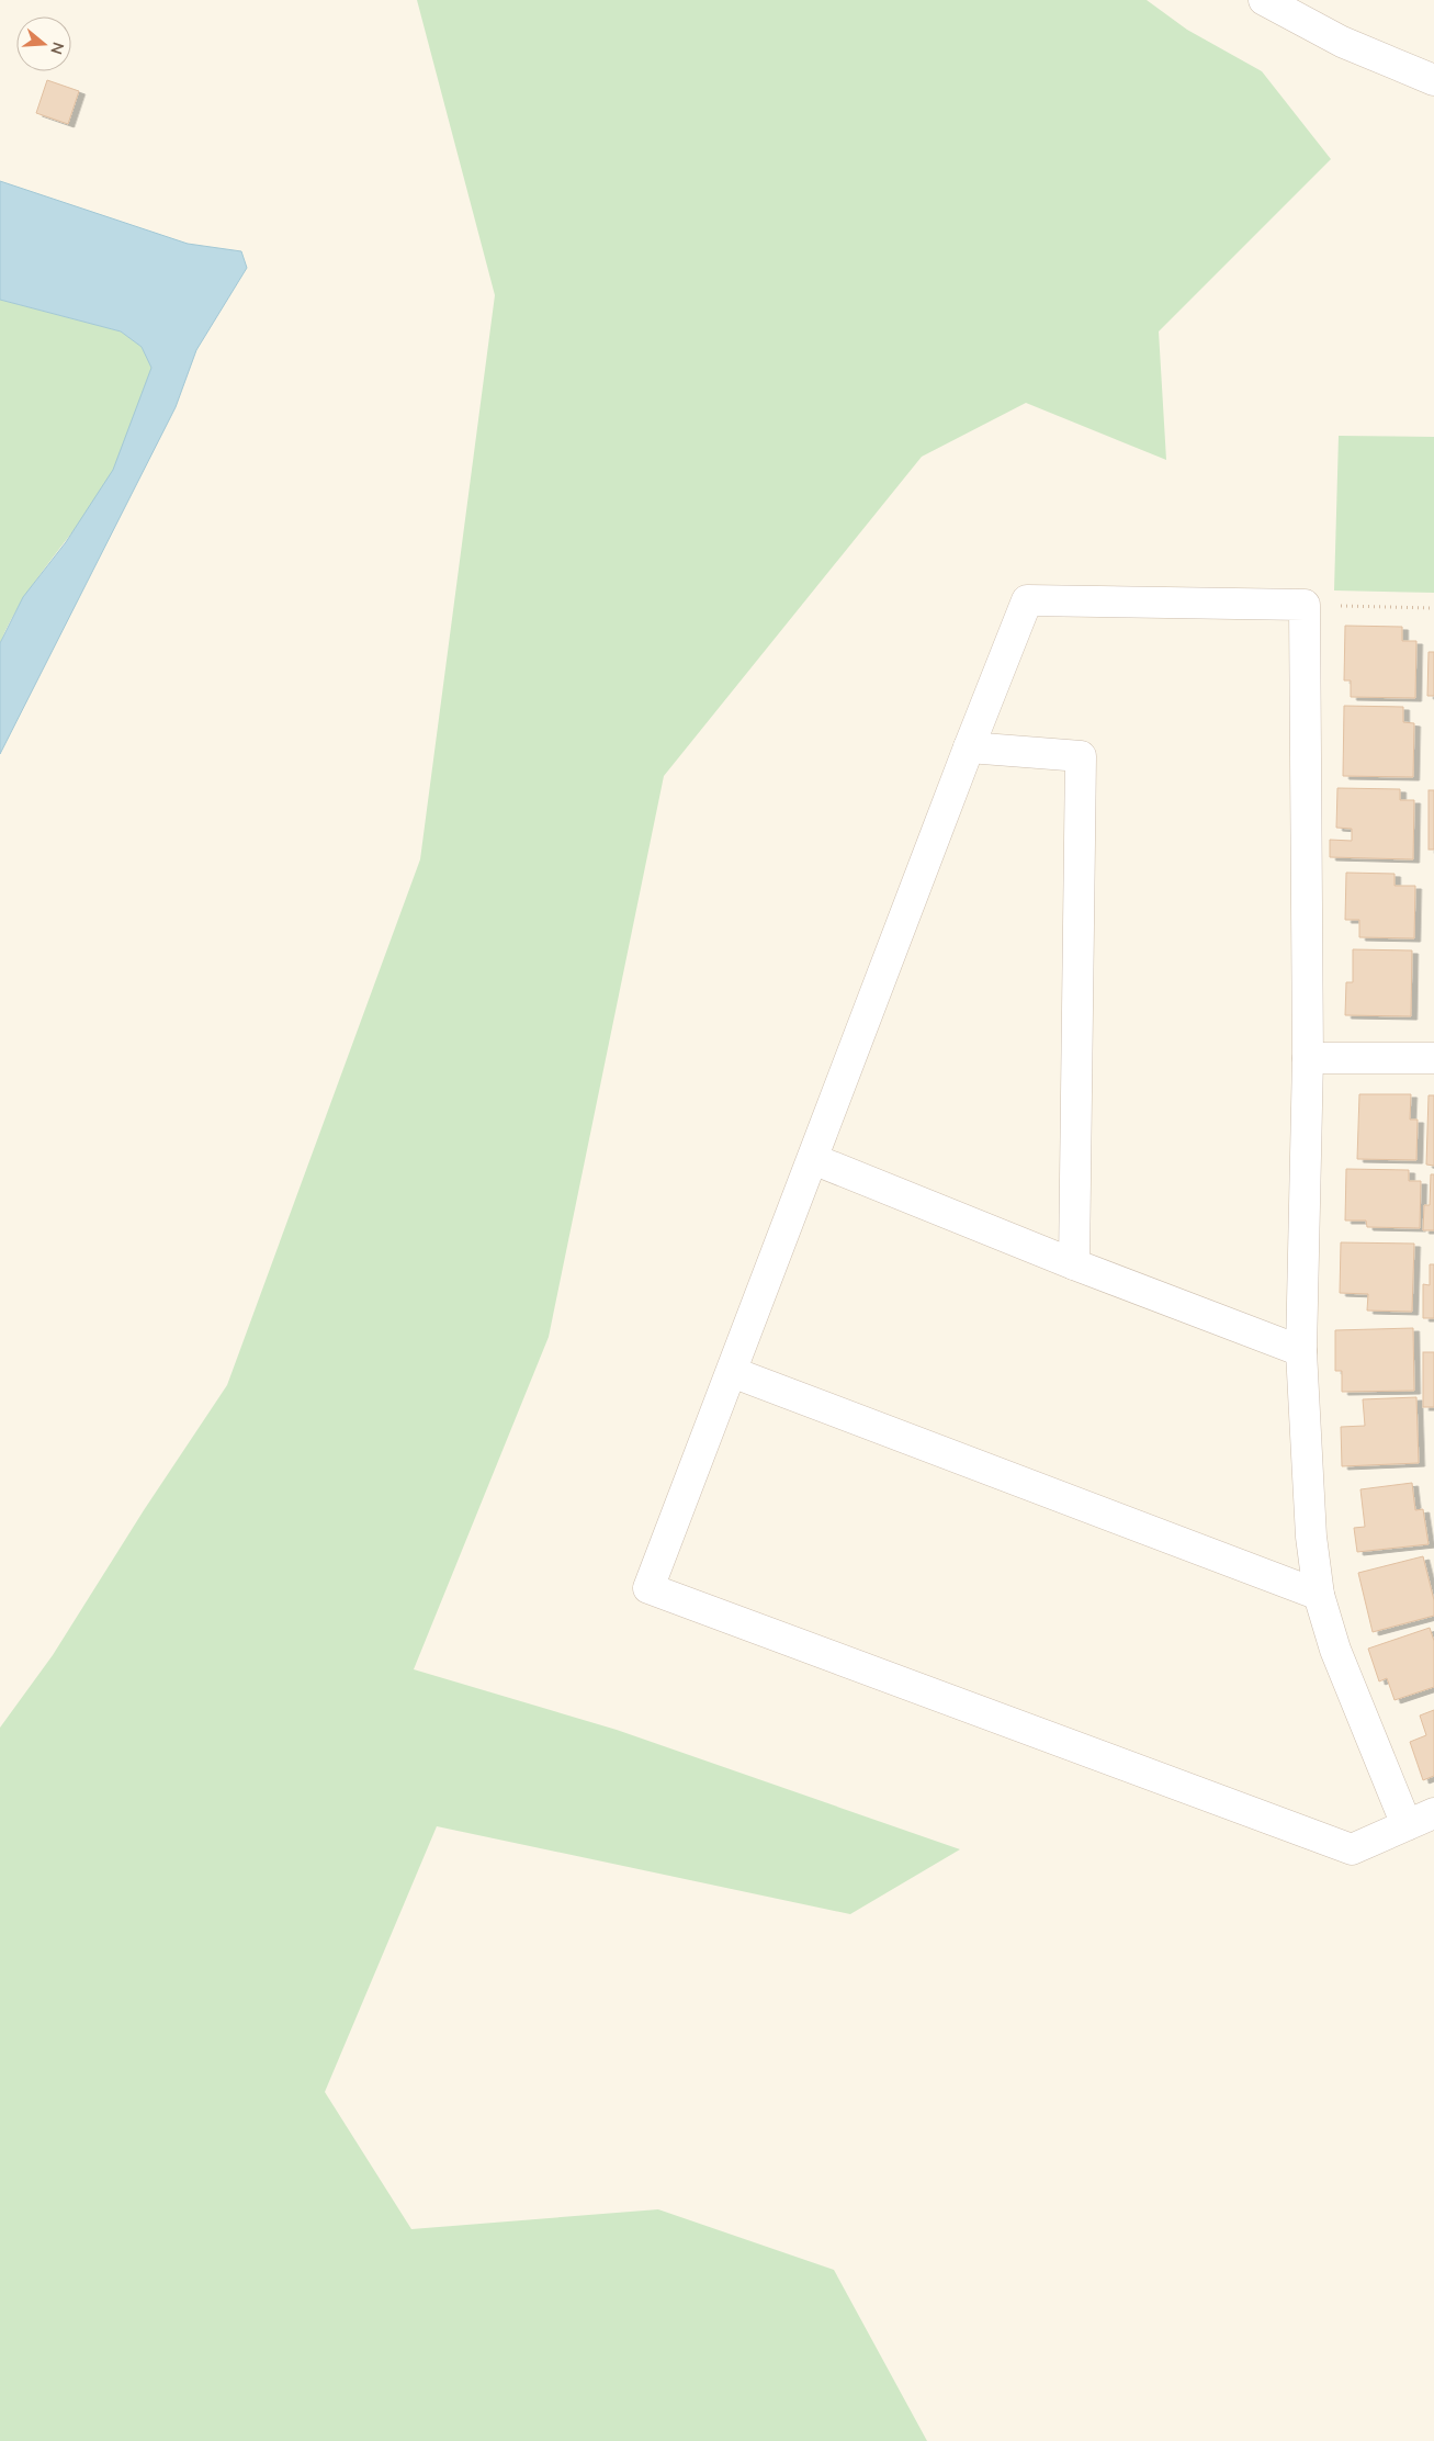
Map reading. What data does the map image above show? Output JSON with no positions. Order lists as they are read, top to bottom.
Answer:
{
  "north": "right"
}
